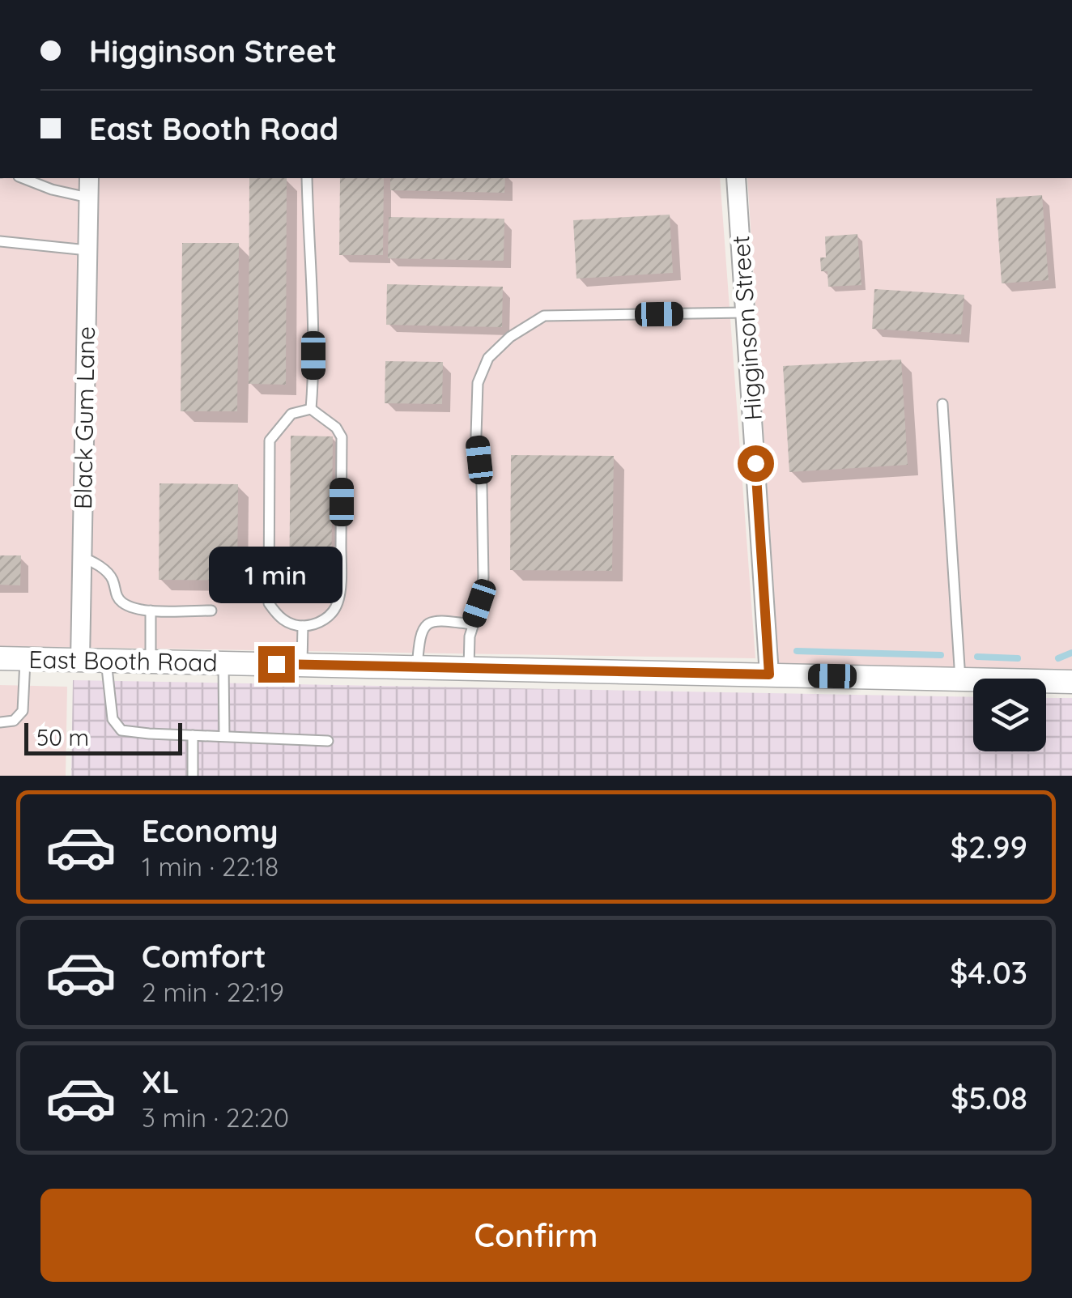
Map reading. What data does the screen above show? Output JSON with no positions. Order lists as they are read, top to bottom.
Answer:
{
  "streets": {
    "street": ["Higginson Street", "Black Gum Lane", "East Booth Road"]
  },
  "crossings": [
    ["Higginson Street", "East Booth Road"],
    ["Black Gum Lane", "East Booth Road"]
  ],
  "scale_bar": "50 m",
  "page": {
    "banner": ["Higginson Street", "East Booth Road"],
    "bubble": "1 min",
    "scale": "50 m",
    "list": [
      {
        "name": "Economy",
        "note": "1 min · 22:18",
        "value": "$2.99"
      },
      {
        "name": "Comfort",
        "note": "2 min · 22:19",
        "value": "$4.03"
      },
      {
        "name": "XL",
        "note": "3 min · 22:20",
        "value": "$5.08"
      }
    ],
    "buttons": "Confirm"
  }
}
